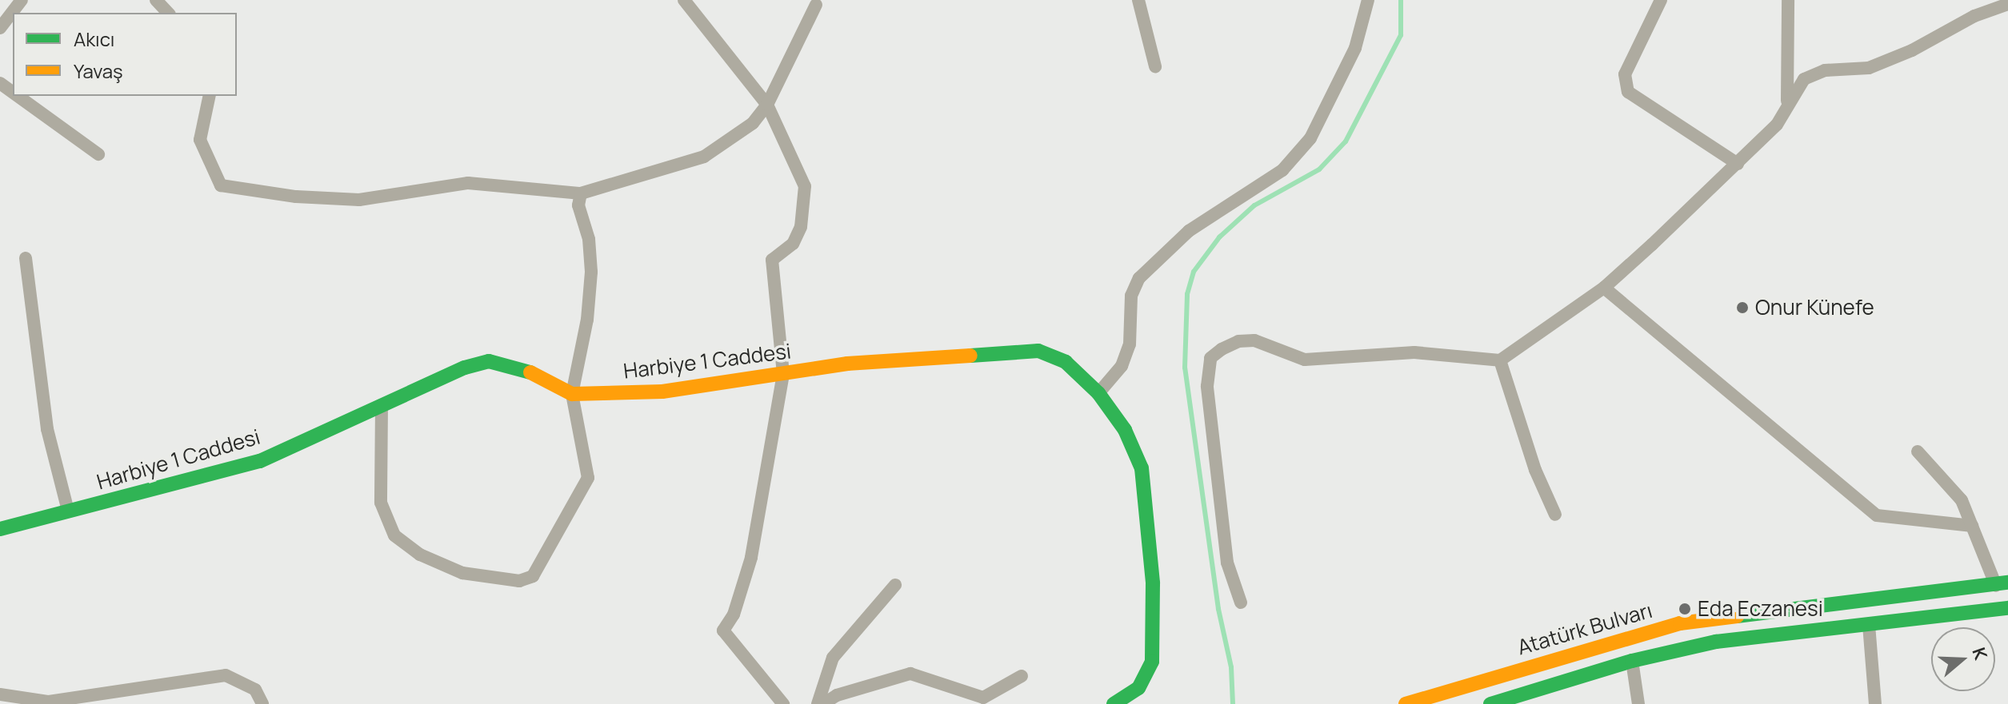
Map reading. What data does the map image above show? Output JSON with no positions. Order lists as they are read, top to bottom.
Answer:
{
  "streets": {
    "main road": ["Harbiye 1 Caddesi", "Atatürk Bulvarı"]
  },
  "places": ["Onur Künefe", "Eda Eczanesi"],
  "legend": ["Akıcı", "Yavaş"],
  "north": "right"
}
